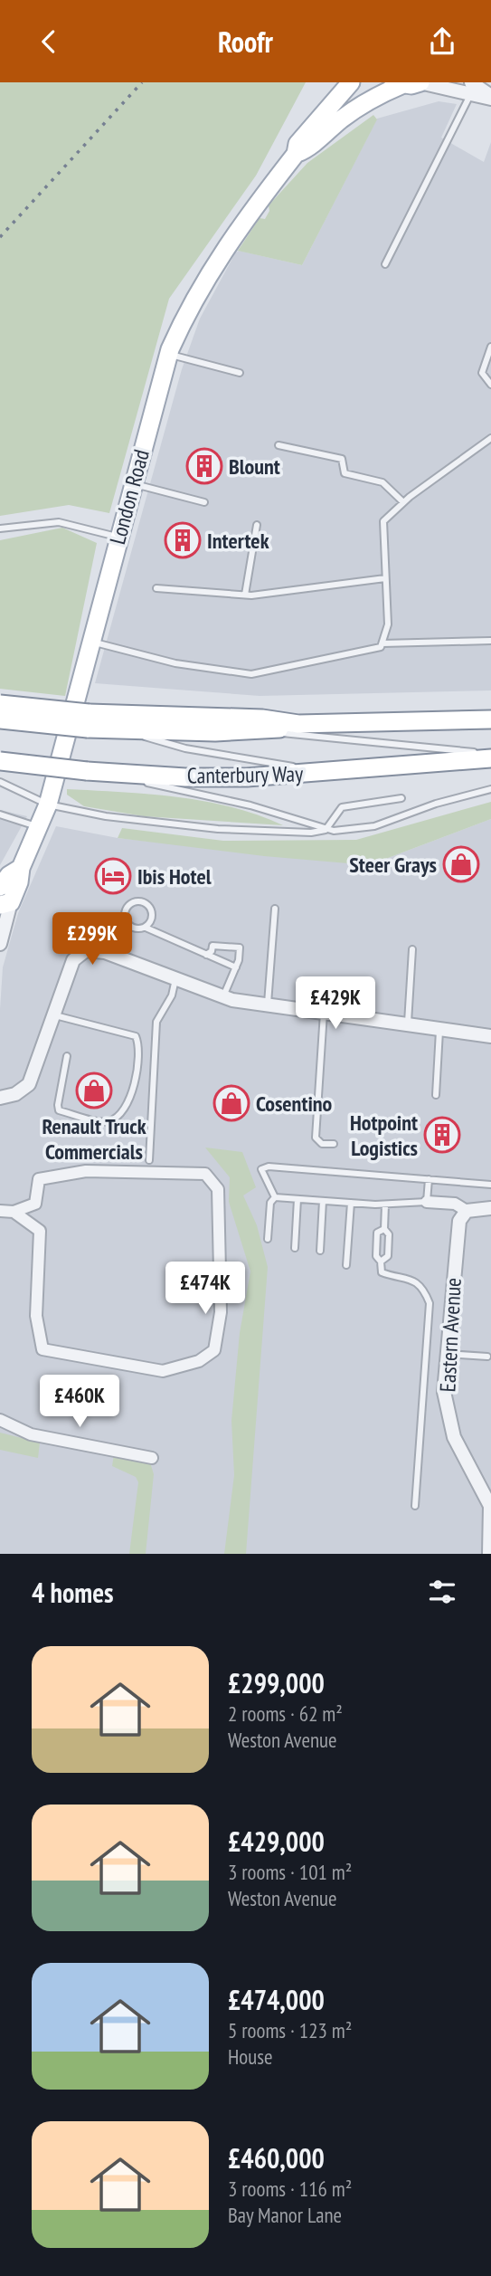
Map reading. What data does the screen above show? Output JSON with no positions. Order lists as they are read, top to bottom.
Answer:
{
  "streets": {
    "main road": ["London Road", "Canterbury Way"],
    "street": ["Eastern Avenue"]
  },
  "places": {
    "building": ["Blount", "Intertek", "Hotpoint Logistics"],
    "shop": ["Steer Grays", "Renault Truck Commercials", "Cosentino"],
    "hotel": ["Ibis Hotel"]
  },
  "page": {
    "header": "Roofr",
    "price": [
      "£299K",
      "£429K",
      "£474K",
      "£460K"
    ],
    "heading": "4 homes",
    "list": [
      {
        "name": "£299,000",
        "note": "2 rooms · 62 m² · Weston Avenue"
      },
      {
        "name": "£429,000",
        "note": "3 rooms · 101 m² · Weston Avenue"
      },
      {
        "name": "£474,000",
        "note": "5 rooms · 123 m² · House"
      },
      {
        "name": "£460,000",
        "note": "3 rooms · 116 m² · Bay Manor Lane"
      }
    ]
  }
}
